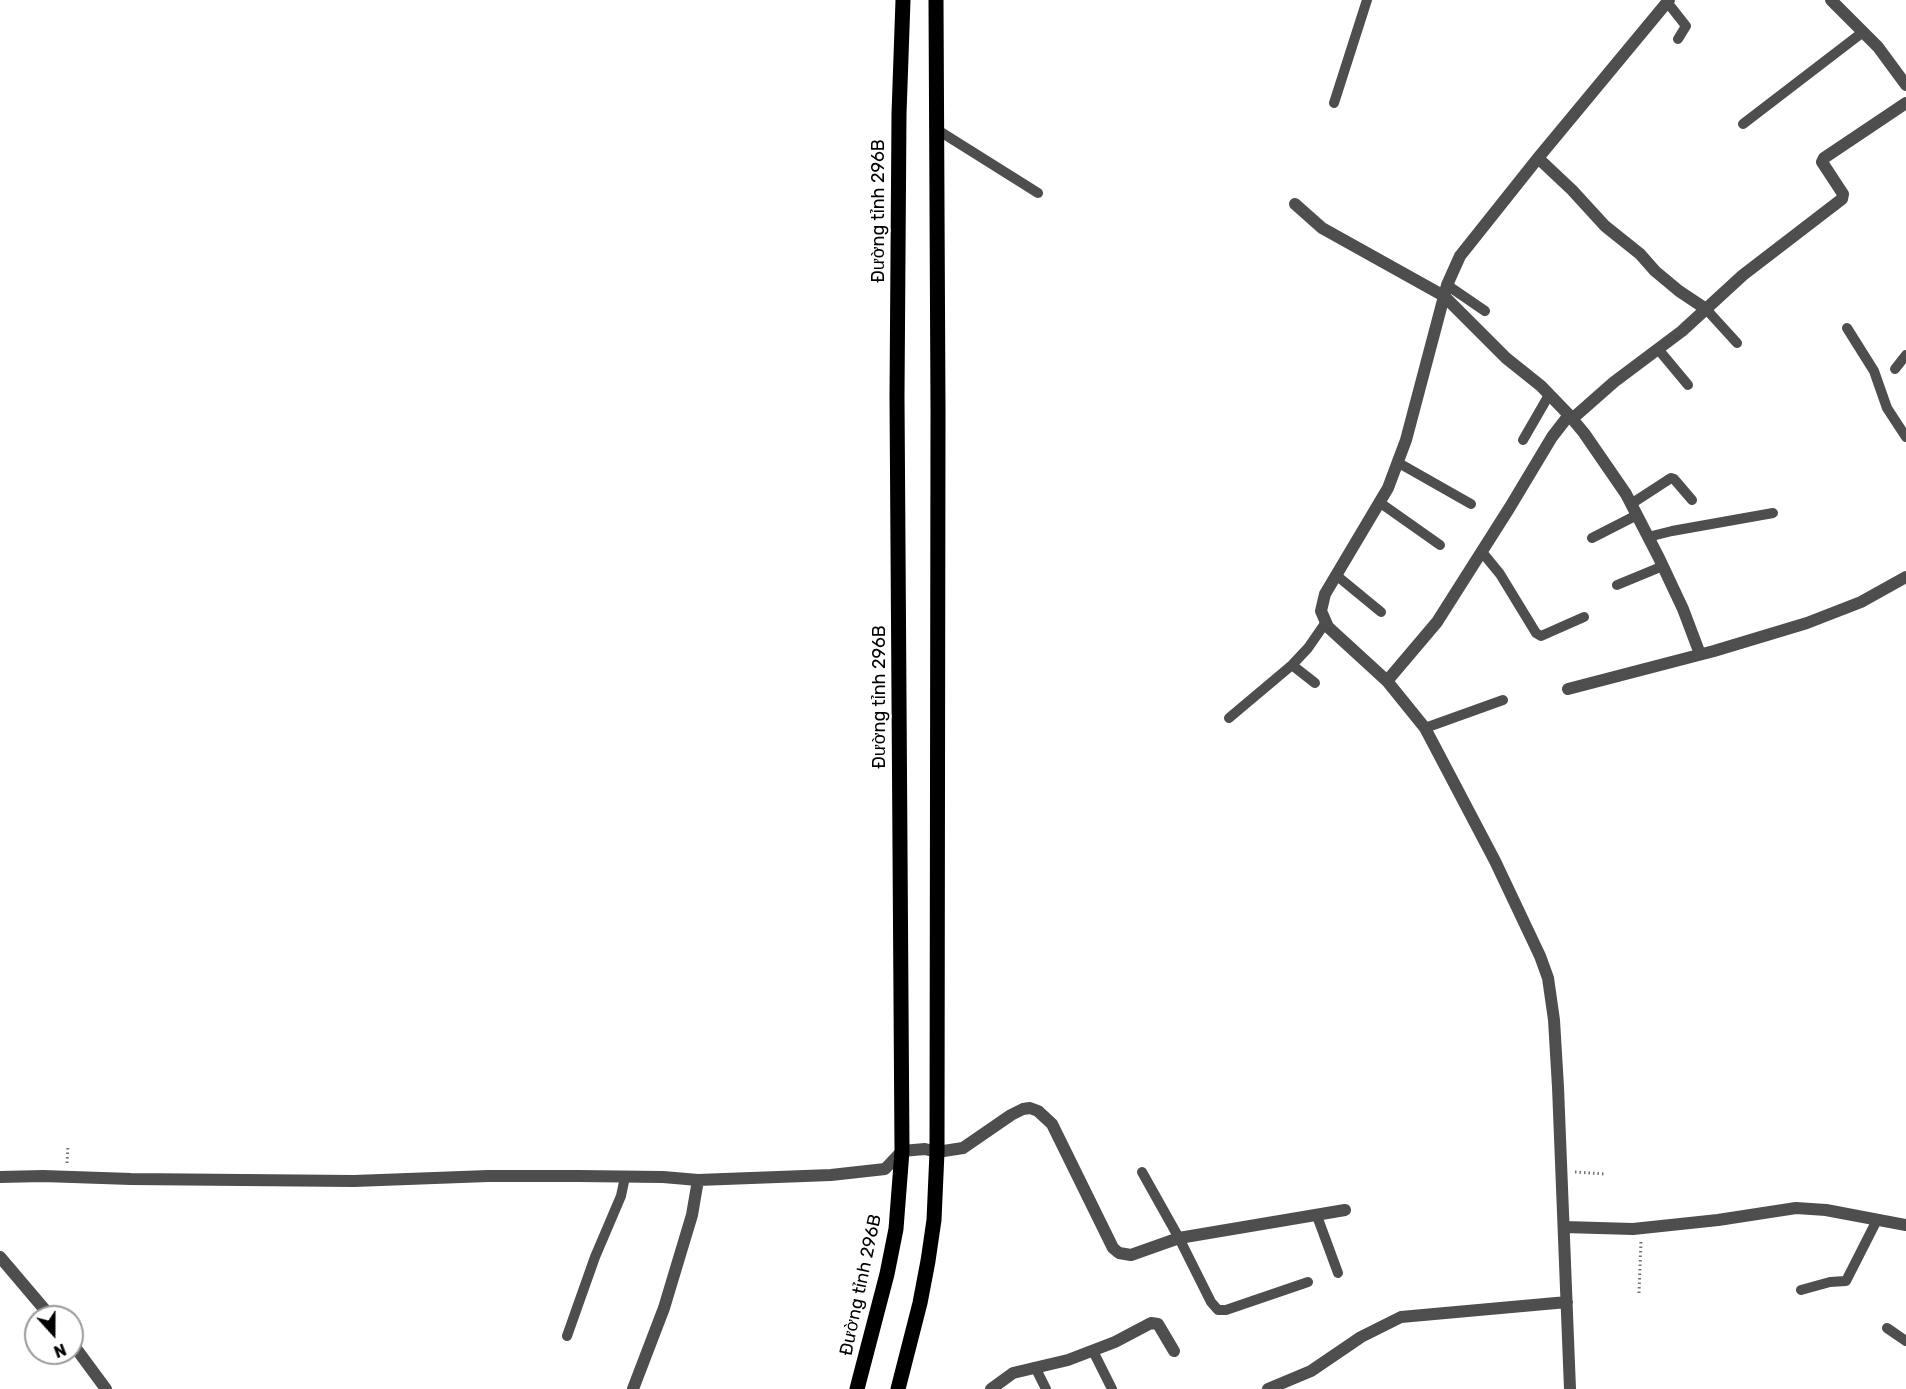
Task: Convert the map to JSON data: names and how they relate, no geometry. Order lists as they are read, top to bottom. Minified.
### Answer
{"streets":{"main road":["Đường tỉnh 296B"]},"north":"bottom"}
